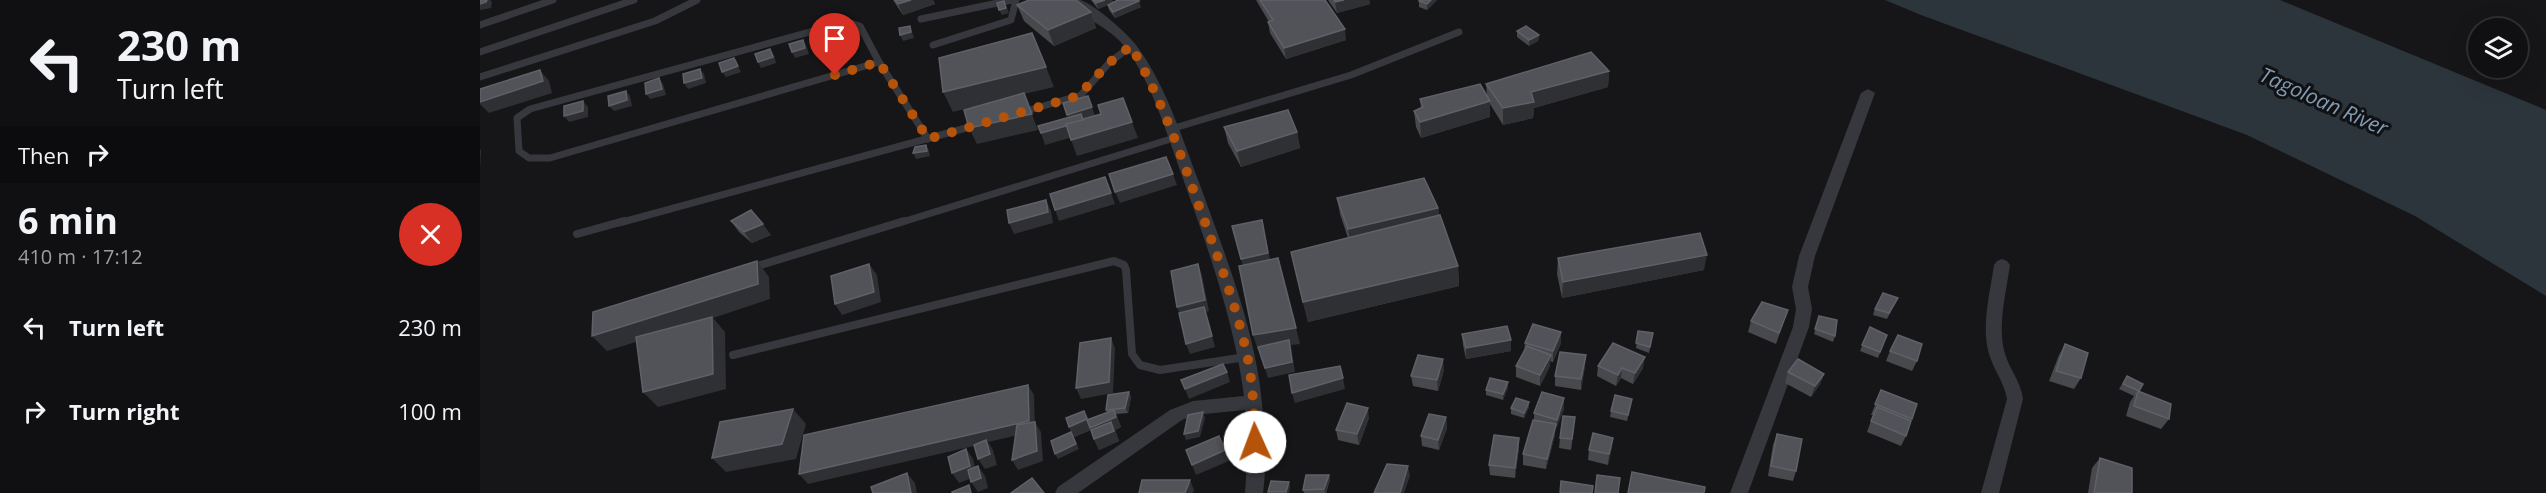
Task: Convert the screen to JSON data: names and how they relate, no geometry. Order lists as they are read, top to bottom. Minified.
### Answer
{"water":["Tagoloan River"],"page":{"turn":["230 m","Turn left"],"then":"Then","heading":["6 min","410 m · 17:12"],"list":[{"name":"Turn left","value":"230 m"},{"name":"Turn right","value":"100 m"}]}}
